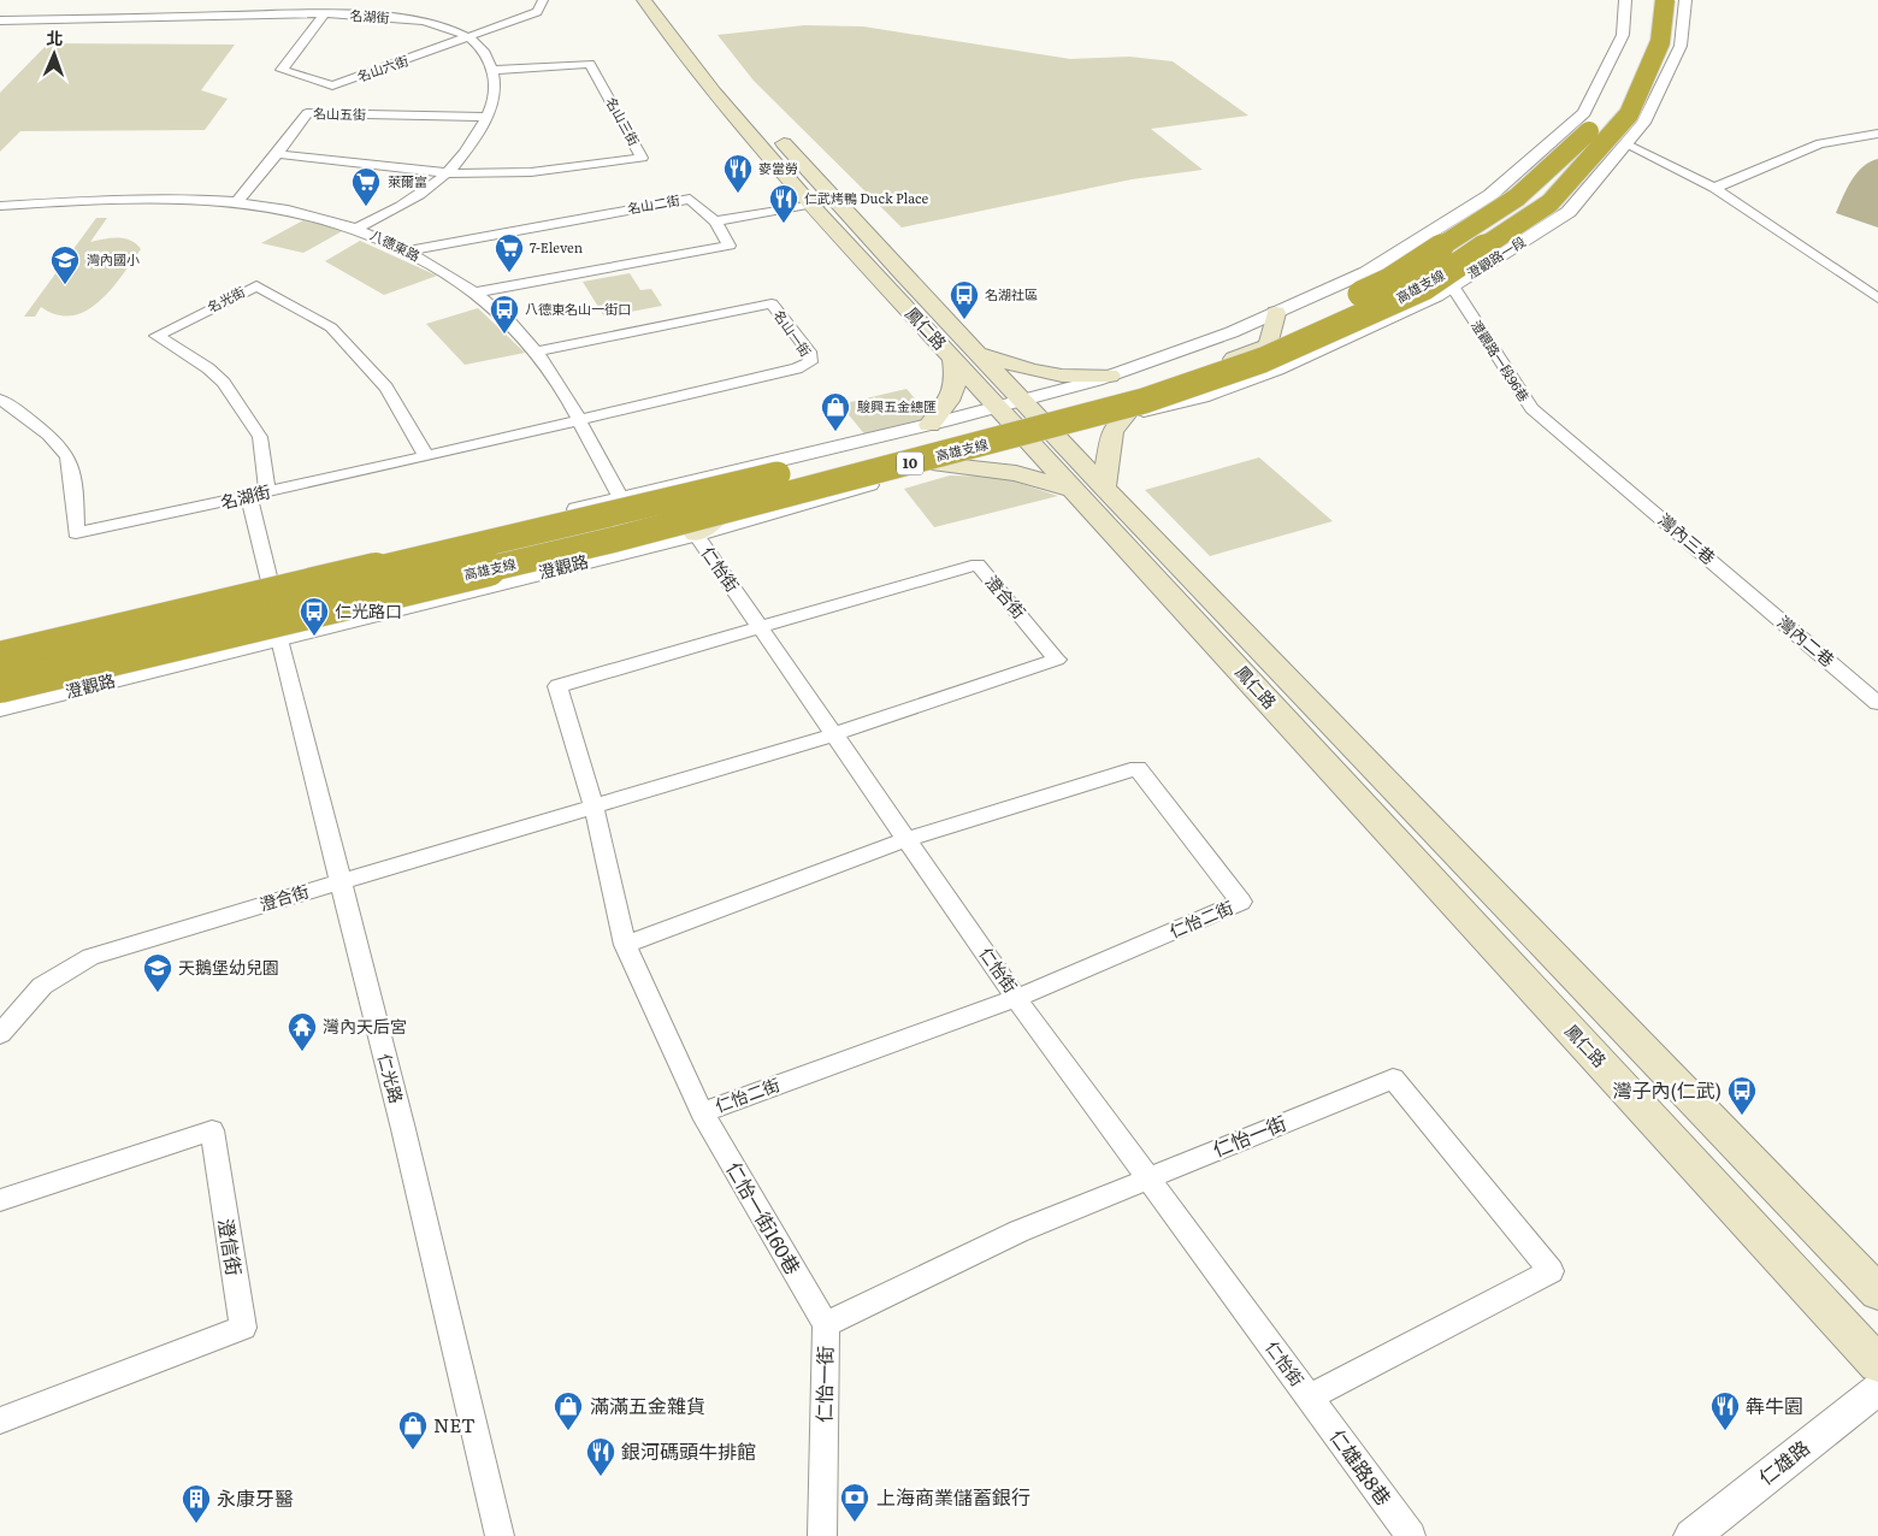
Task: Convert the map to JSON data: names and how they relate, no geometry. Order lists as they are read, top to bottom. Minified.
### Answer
{"streets":{"highway":["高雄支線","10"],"main road":["鳳仁路"],"street":["名湖街","名山六街","名山五街","名山三街","名山二街","八德東路","澄觀路一段","名光街","名山一街","澄觀路一段96巷","灣內三巷","澄觀路","仁怡街","澄合街","灣內二巷","仁怡二街","仁光路","仁怡一街","仁怡一街160巷","澄信街","仁雄路","仁雄路8巷"]},"crossings":[["名湖街","名山六街"],["名湖街","名山三街"],["名湖街","八德東路"],["名湖街","名光街"],["名湖街","名山一街"],["名湖街","仁光路"],["名山五街","八德東路"],["名山二街","八德東路"],["八德東路","名山一街"],["八德東路","澄觀路"],["澄觀路一段","鳳仁路"],["澄觀路一段","澄觀路一段96巷"],["澄觀路一段","澄觀路"],["鳳仁路","澄觀路"],["澄觀路一段96巷","灣內三巷"],["灣內三巷","灣內二巷"],["澄觀路","仁怡街"],["澄觀路","仁光路"],["仁怡街","澄合街"],["仁怡街","仁怡二街"],["仁怡街","仁怡一街"],["仁怡街","仁雄路8巷"],["澄合街","仁怡二街"],["澄合街","仁光路"],["仁怡二街","仁怡一街160巷"],["仁怡一街","仁怡一街160巷"],["仁怡一街","仁雄路8巷"]],"places":{"restaurant":["麥當勞","仁武烤鴨 Duck Place","犇牛園","銀河碼頭牛排館"],"supermarket":["萊爾富","7-Eleven"],"school or university":["灣內國小","天鵝堡幼兒園"],"bus stop":["名湖社區","八德東名山一街口","仁光路口","灣子內(仁武)"],"shop":["駿興五金總匯","滿滿五金雜貨","NET"],"temple":["灣內天后宮"],"bank":["上海商業儲蓄銀行"],"building":["永康牙醫"]},"north":"top"}
